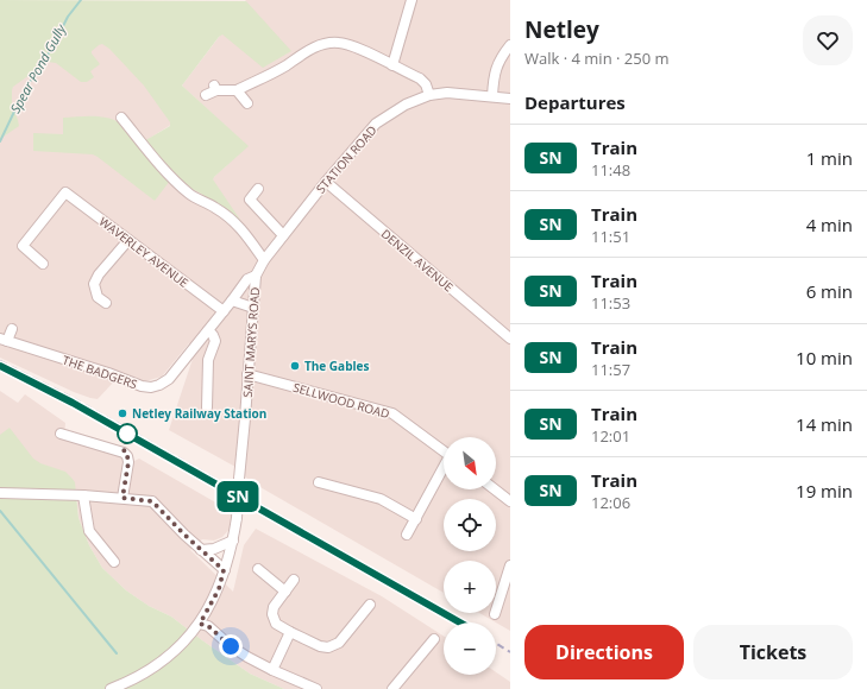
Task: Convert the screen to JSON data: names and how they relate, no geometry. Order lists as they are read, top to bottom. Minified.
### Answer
{"streets":{"street":["STATION ROAD","WAVERLEY AVENUE","DENZIL AVENUE","SAINT MARYS ROAD","THE BADGERS","SELLWOOD ROAD"]},"crossings":[["STATION ROAD","DENZIL AVENUE"],["STATION ROAD","SAINT MARYS ROAD"],["SAINT MARYS ROAD","SELLWOOD ROAD"]],"water":["Spear Pond Gully"],"places":["The Gables","Netley Railway Station"],"north":"bottom right","page":{"on_map":"SN","heading":[["Netley","Walk · 4 min · 250 m"],"Departures"],"list":[{"mark":"SN","name":"Train","note":"11:48","value":"1 min"},{"mark":"SN","name":"Train","note":"11:51","value":"4 min"},{"mark":"SN","name":"Train","note":"11:53","value":"6 min"},{"mark":"SN","name":"Train","note":"11:57","value":"10 min"},{"mark":"SN","name":"Train","note":"12:01","value":"14 min"},{"mark":"SN","name":"Train","note":"12:06","value":"19 min"}],"map_buttons":["+","−"],"buttons":["Directions","Tickets"]}}
